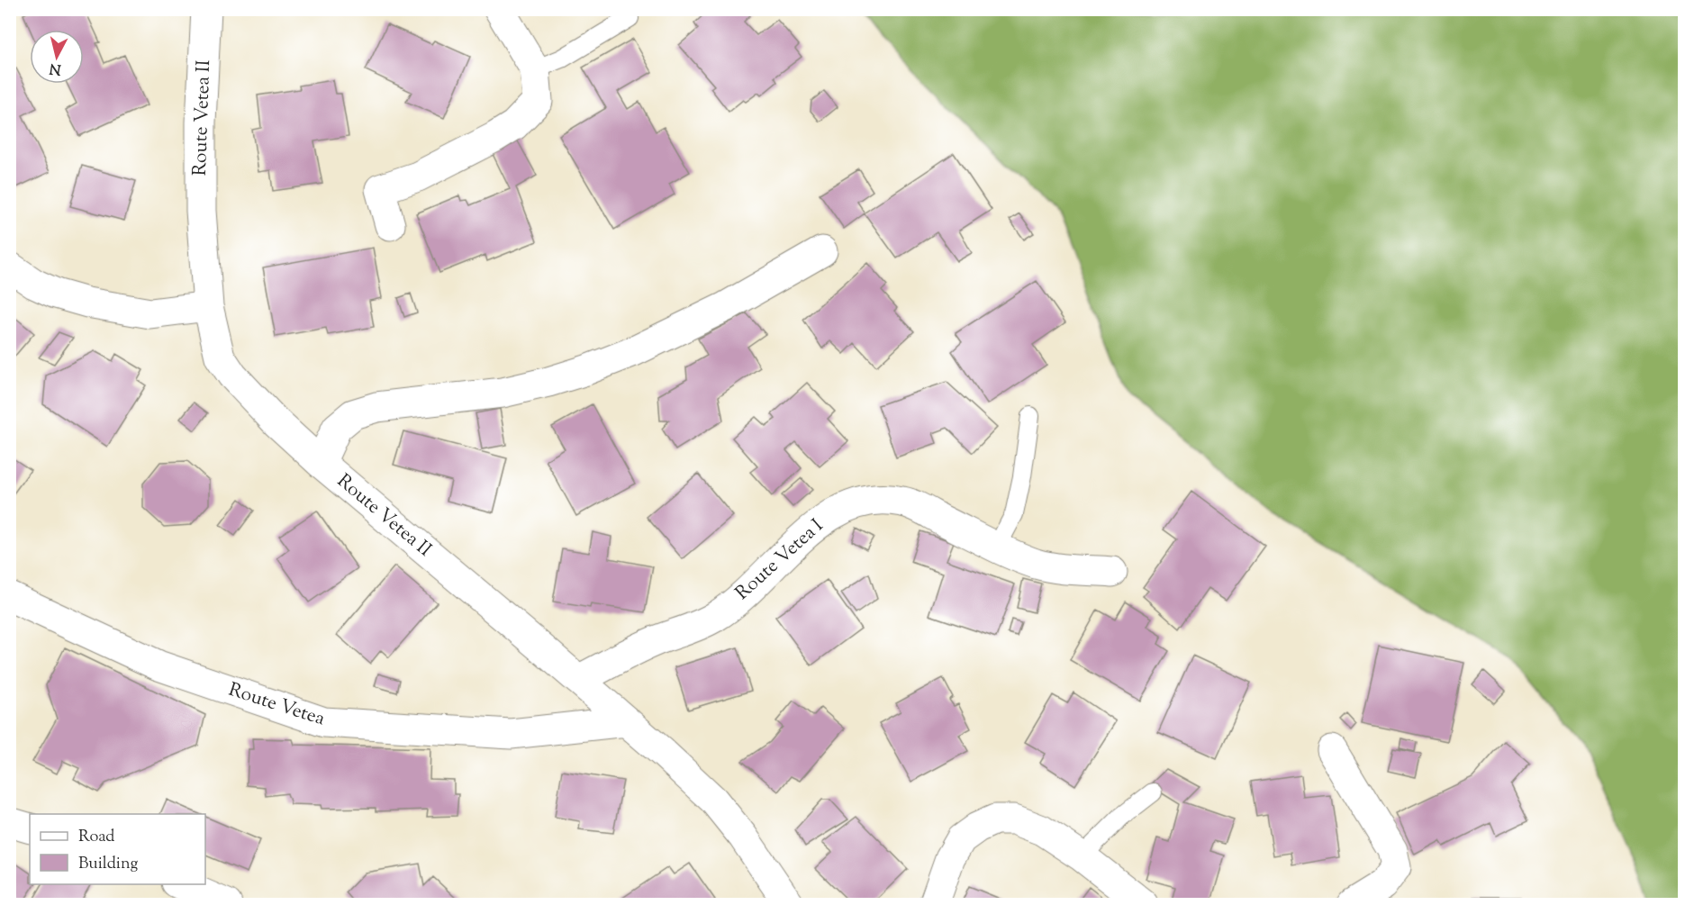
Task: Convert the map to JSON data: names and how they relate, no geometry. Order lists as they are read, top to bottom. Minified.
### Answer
{"streets":{"street":["Route Vetea II","Route Vetea I","Route Vetea"]},"crossings":[["Route Vetea II","Route Vetea I"],["Route Vetea II","Route Vetea"]],"legend":["Road","Building"],"north":"bottom"}
